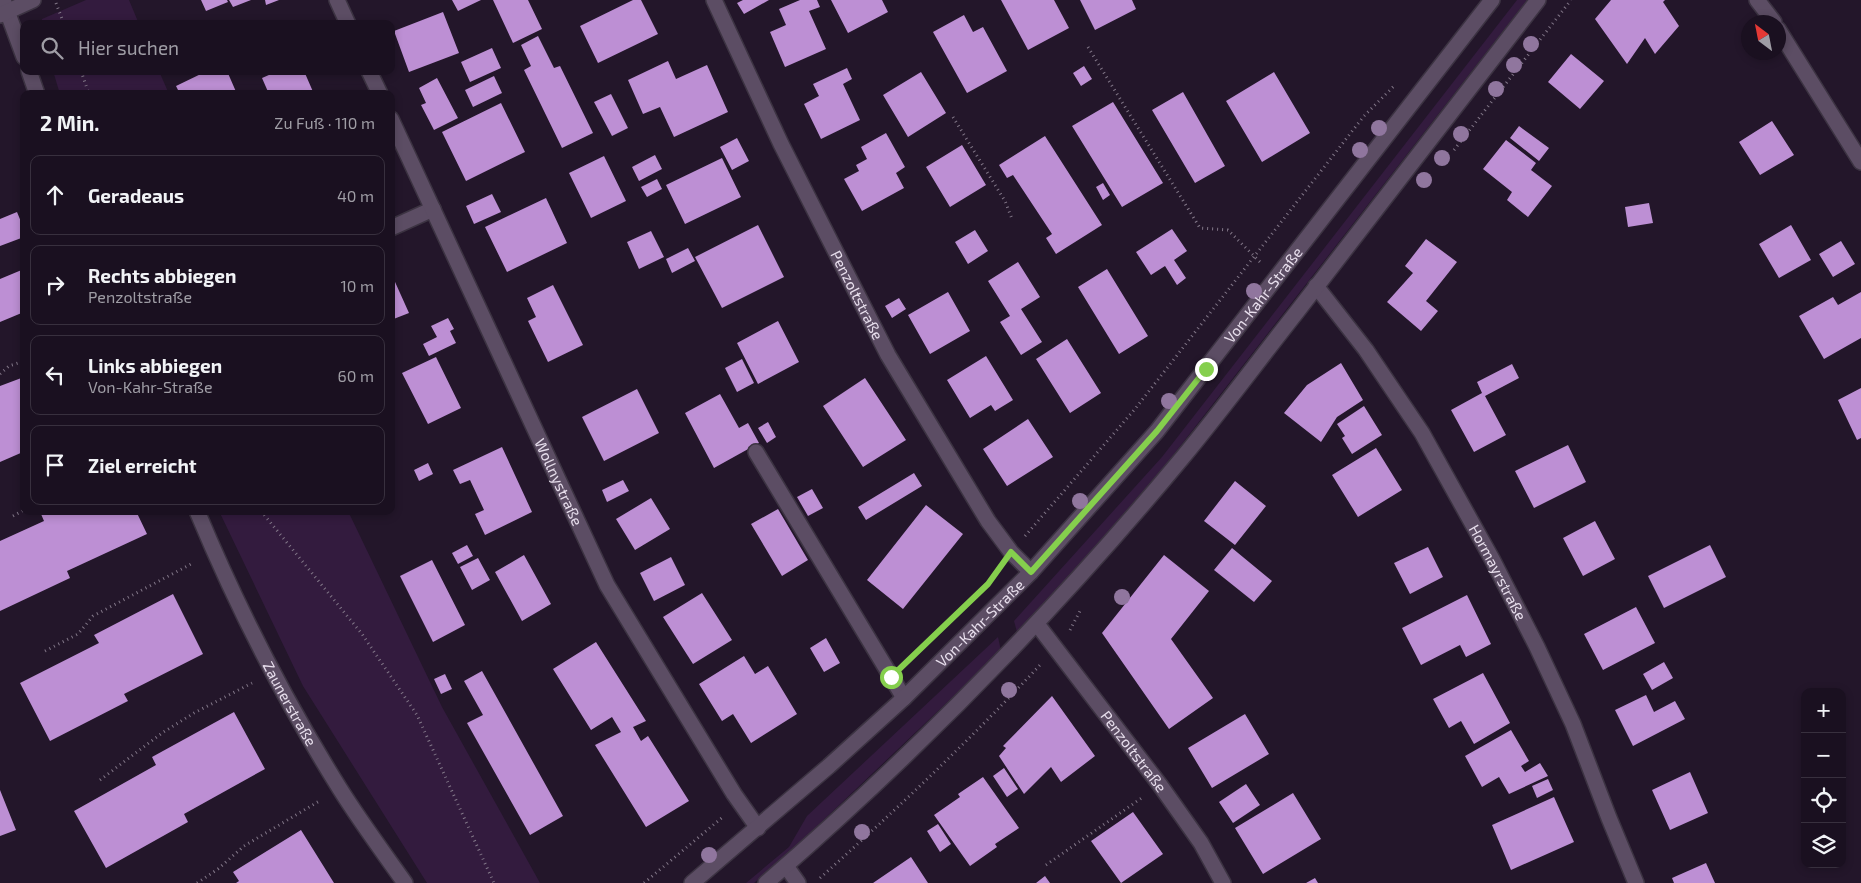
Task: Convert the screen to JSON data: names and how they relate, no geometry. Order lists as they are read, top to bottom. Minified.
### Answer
{"streets":{"street":["Von-Kahr-Straße","Penzoltstraße","Wollnystraße","Hormayrstraße","Zaunerstraße"]},"crossings":[["Von-Kahr-Straße","Penzoltstraße"],["Von-Kahr-Straße","Wollnystraße"]],"north":"top left","page":{"search":"Hier suchen","heading":["2 Min.","Zu Fuß · 110 m"],"list":[["Geradeaus","40 m"],["Rechts abbiegen","Penzoltstraße","10 m"],["Links abbiegen","Von-Kahr-Straße","60 m"],"Ziel erreicht"],"map_buttons":["+","−"]}}
